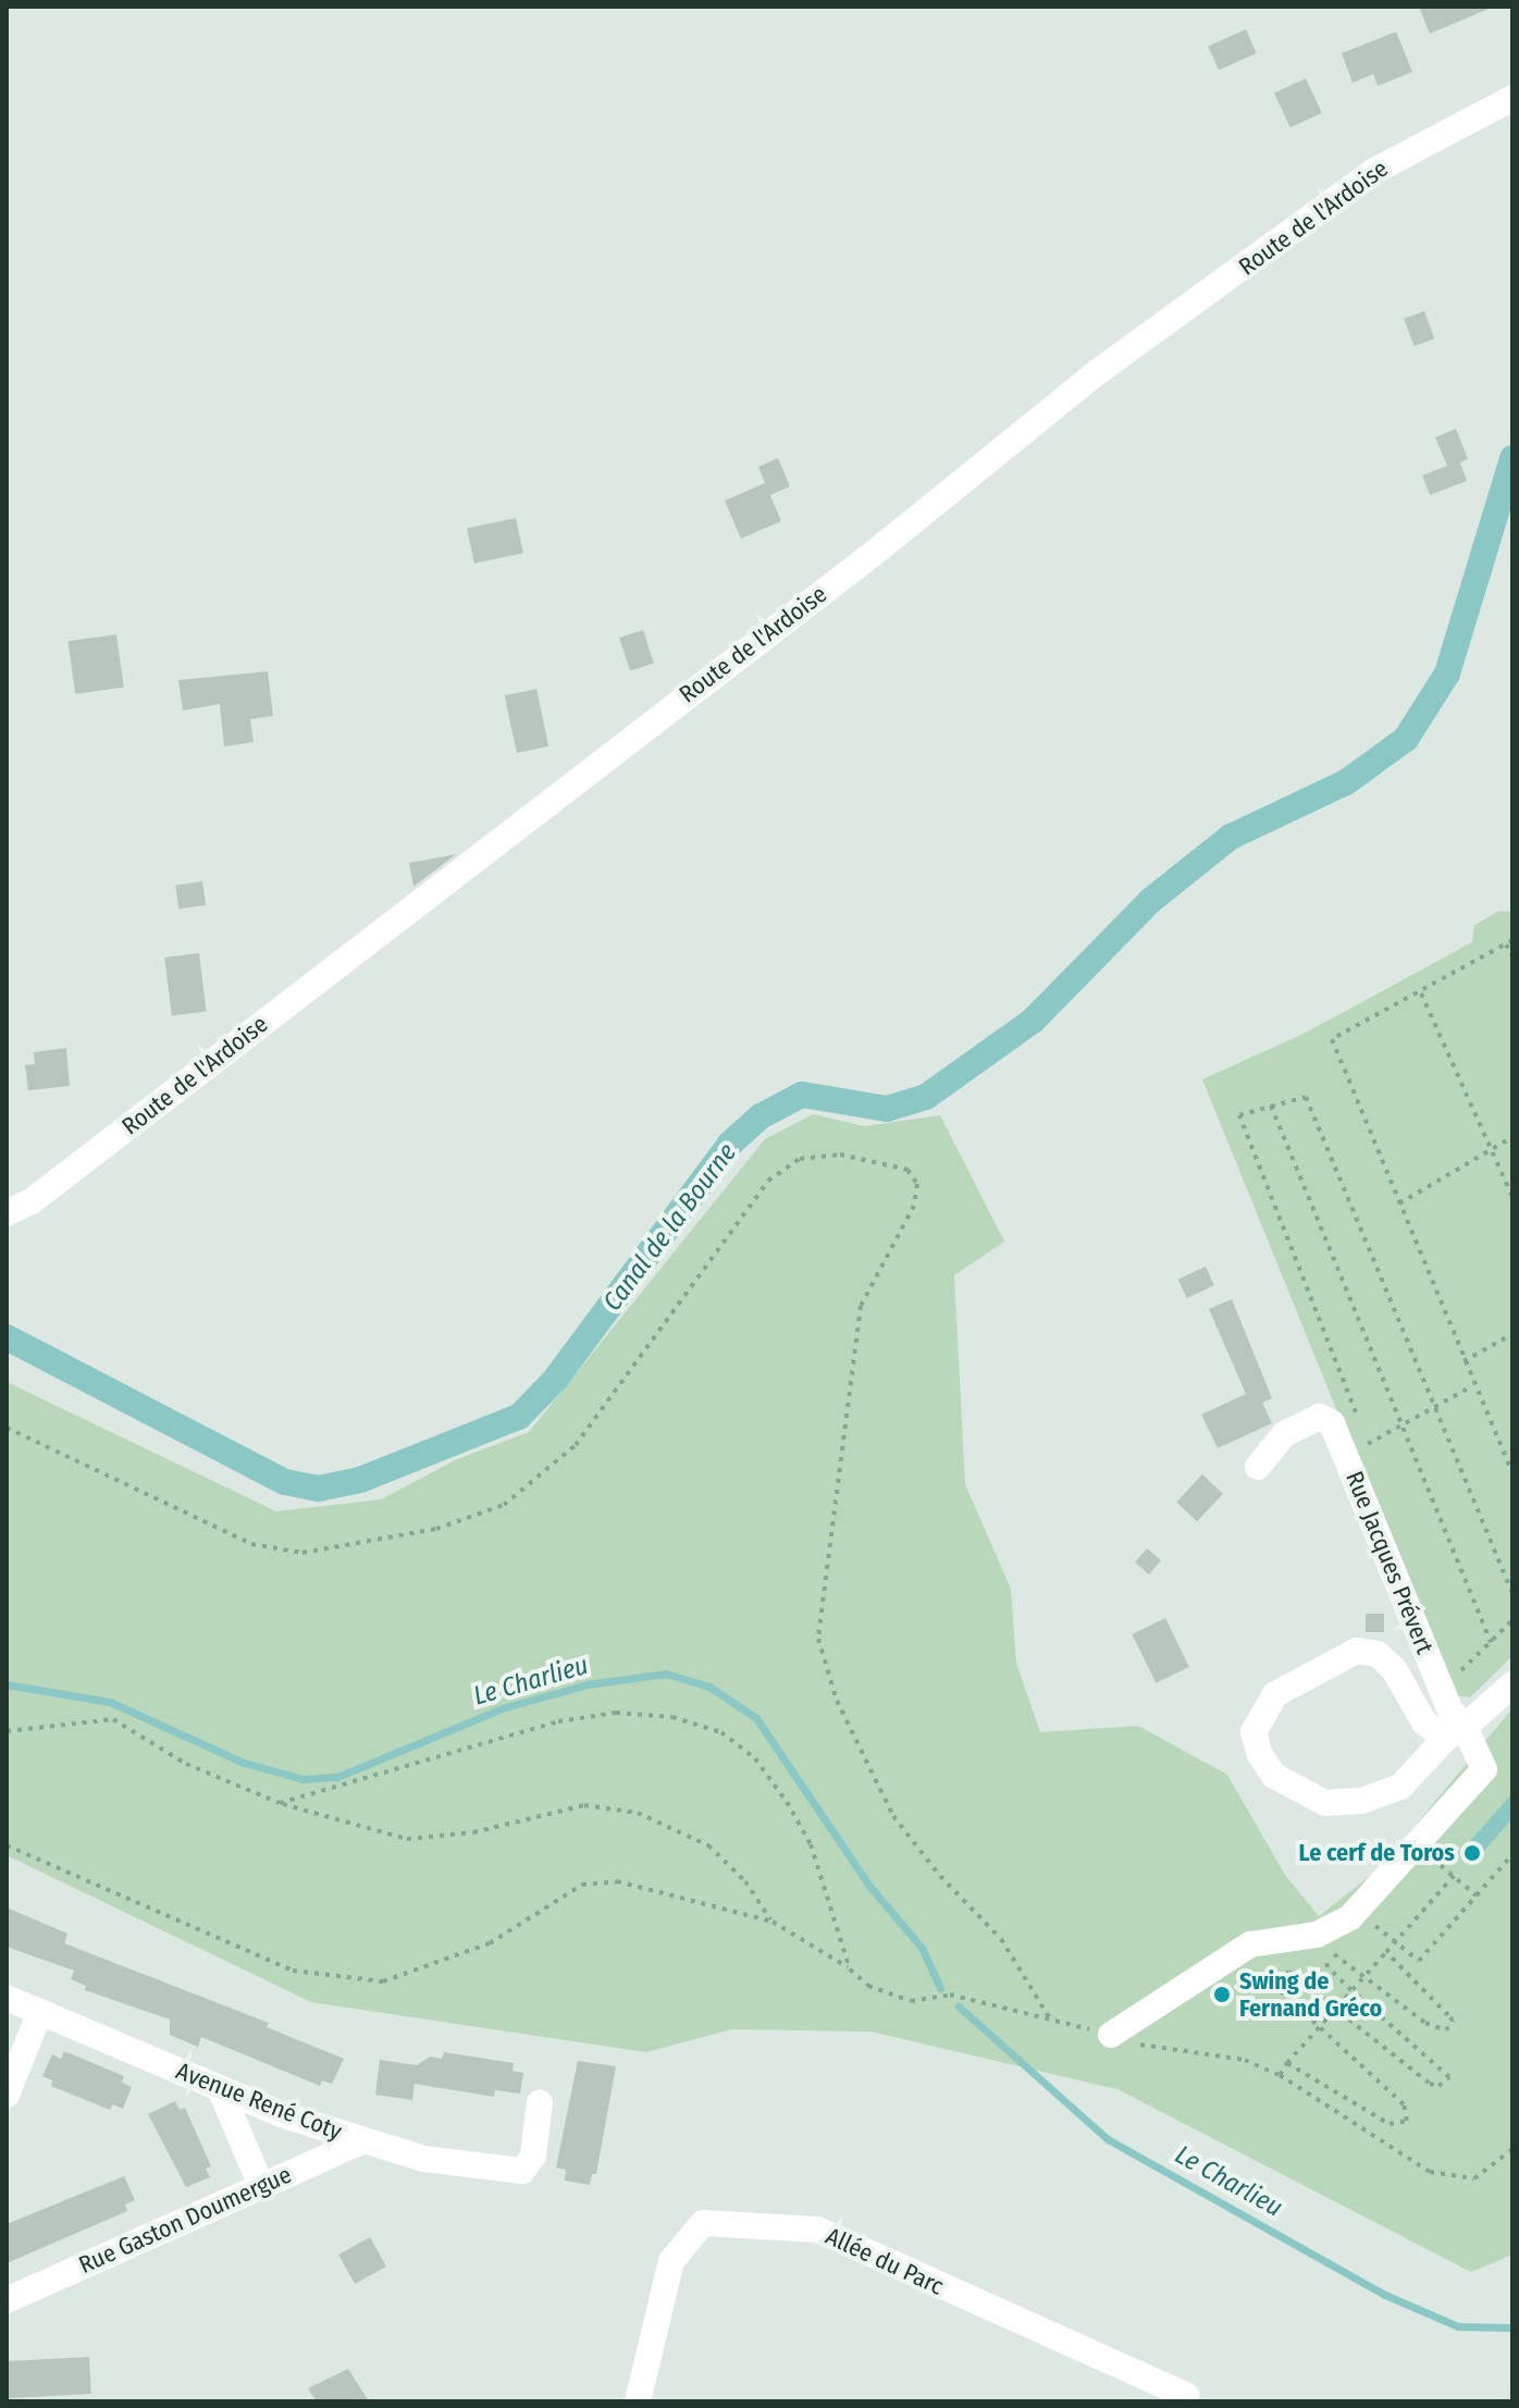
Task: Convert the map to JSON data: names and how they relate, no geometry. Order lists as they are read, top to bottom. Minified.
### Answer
{"streets":{"street":["Route de l'Ardoise","Rue Jacques Prévert","Avenue René Coty","Rue Gaston Doumergue","Allée du Parc"]},"crossings":[["Avenue René Coty","Rue Gaston Doumergue"]],"water":["Canal de la Bourne","Le Charlieu"],"places":["Le cerf de Toros","Swing de Fernand Gréco"]}
